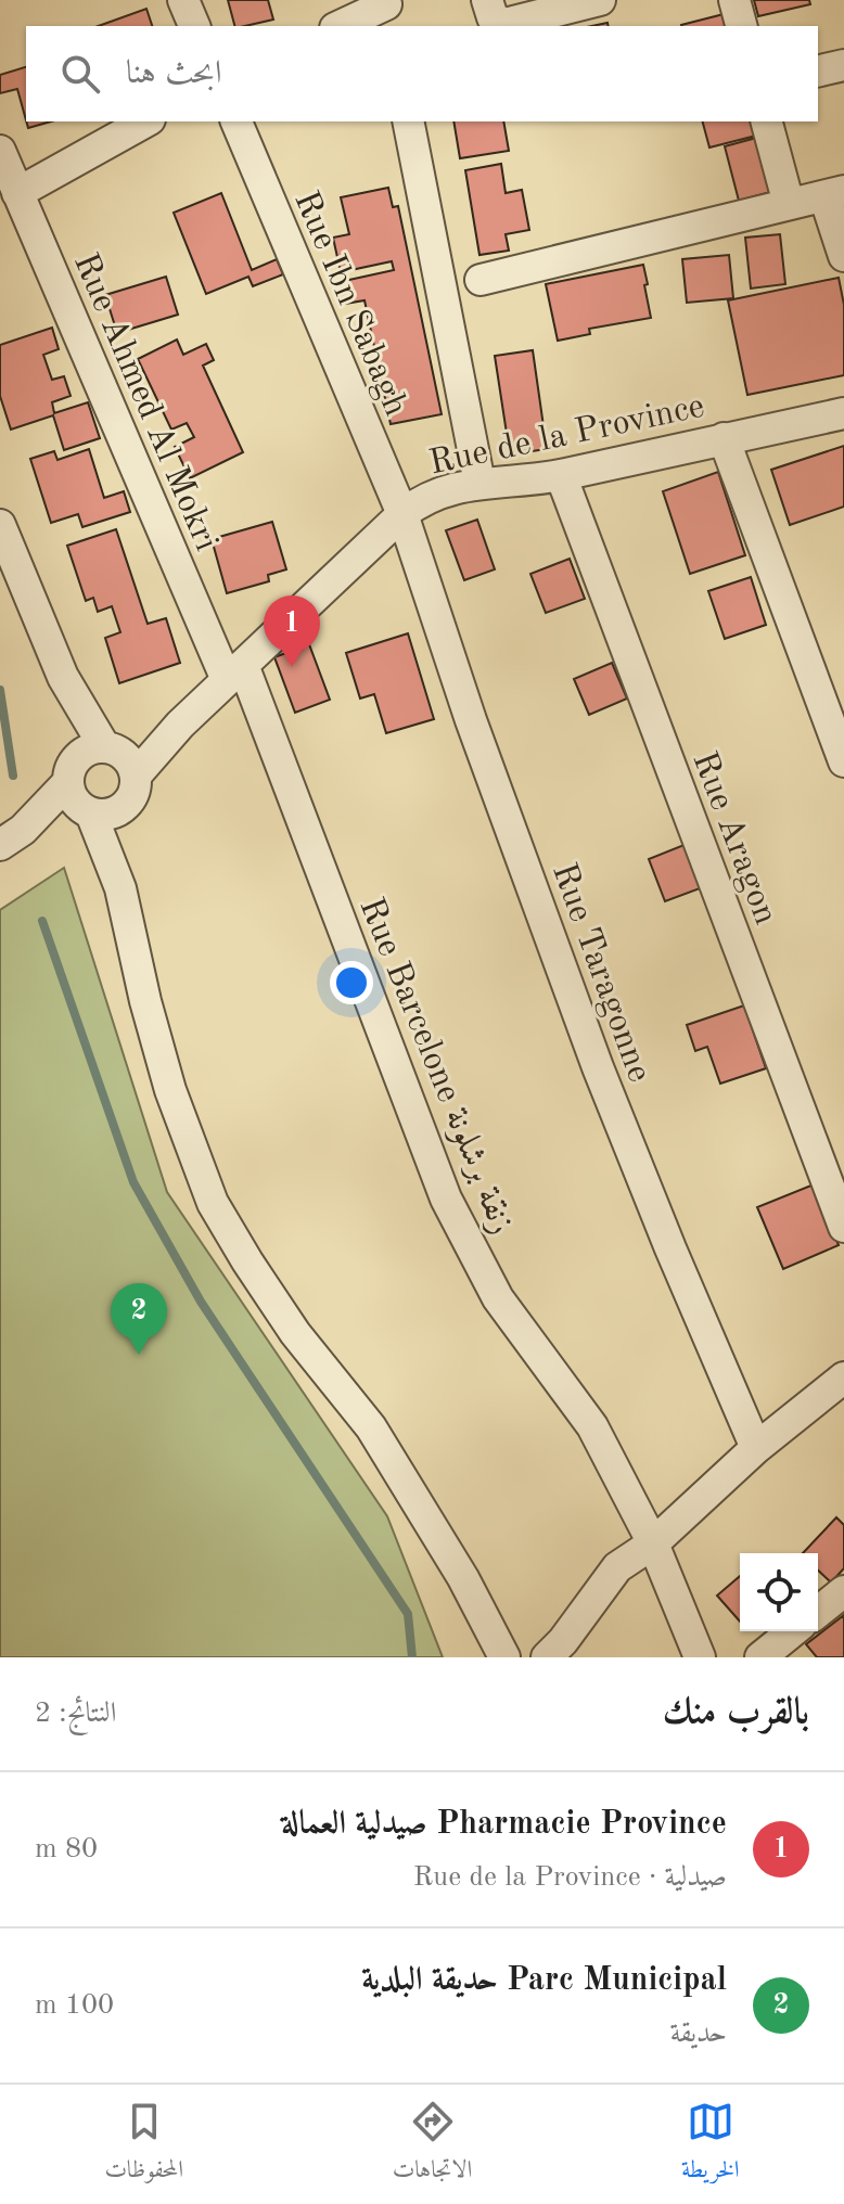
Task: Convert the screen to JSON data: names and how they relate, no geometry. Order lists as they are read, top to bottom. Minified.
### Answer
{"streets":{"street":["Rue Ibn Sabagh","Rue Ahmed Al Mokri","Rue de la Province","Rue Aragon","Rue Taragonne","Rue Barcelone زنقة برشلونة"]},"crossings":[["Rue Ibn Sabagh","Rue de la Province"],["Rue Ibn Sabagh","Rue Taragonne"],["Rue Ahmed Al Mokri","Rue de la Province"],["Rue Ahmed Al Mokri","Rue Barcelone زنقة برشلونة"],["Rue de la Province","Rue Aragon"],["Rue de la Province","Rue Taragonne"],["Rue de la Province","Rue Barcelone زنقة برشلونة"]],"page":{"search":"ابحث هنا","pins":["1","2"],"heading":["بالقرب منك","النتائج: 2"],"list":[{"mark":"1","name":"Pharmacie Province صيدلية العمالة","note":"صيدلية · Rue de la Province","value":"80 m"},{"mark":"2","name":"Parc Municipal حديقة البلدية","note":"حديقة","value":"100 m"}],"nav":["الخريطة","الاتجاهات","المحفوظات"]}}
